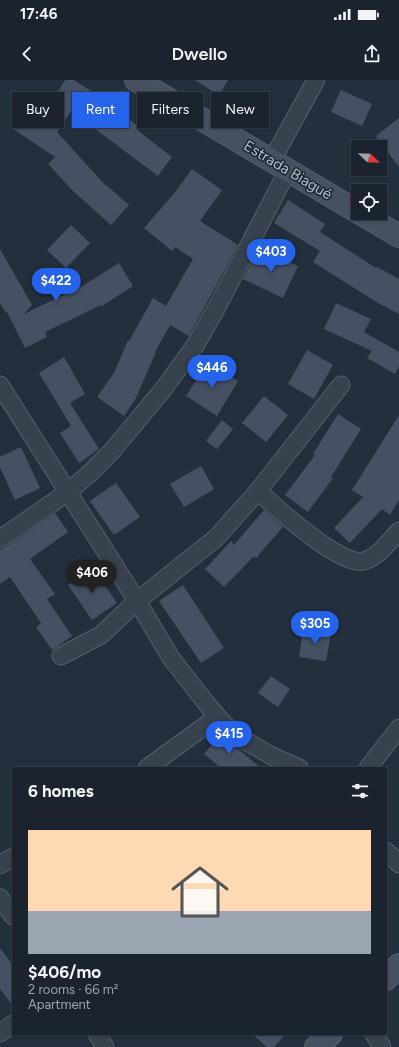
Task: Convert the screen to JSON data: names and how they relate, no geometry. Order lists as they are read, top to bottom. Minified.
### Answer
{"streets":{"main road":["Estrada Biagué"]},"north":"bottom right","page":{"status":"17:46","header":"Dwello","chip":["Buy","Rent","Filters","New"],"price":["$403","$422","$446","$406","$305","$415"],"heading":"6 homes","list":[{"name":"$406/mo","note":"2 rooms · 66 m² · Apartment"}]}}
